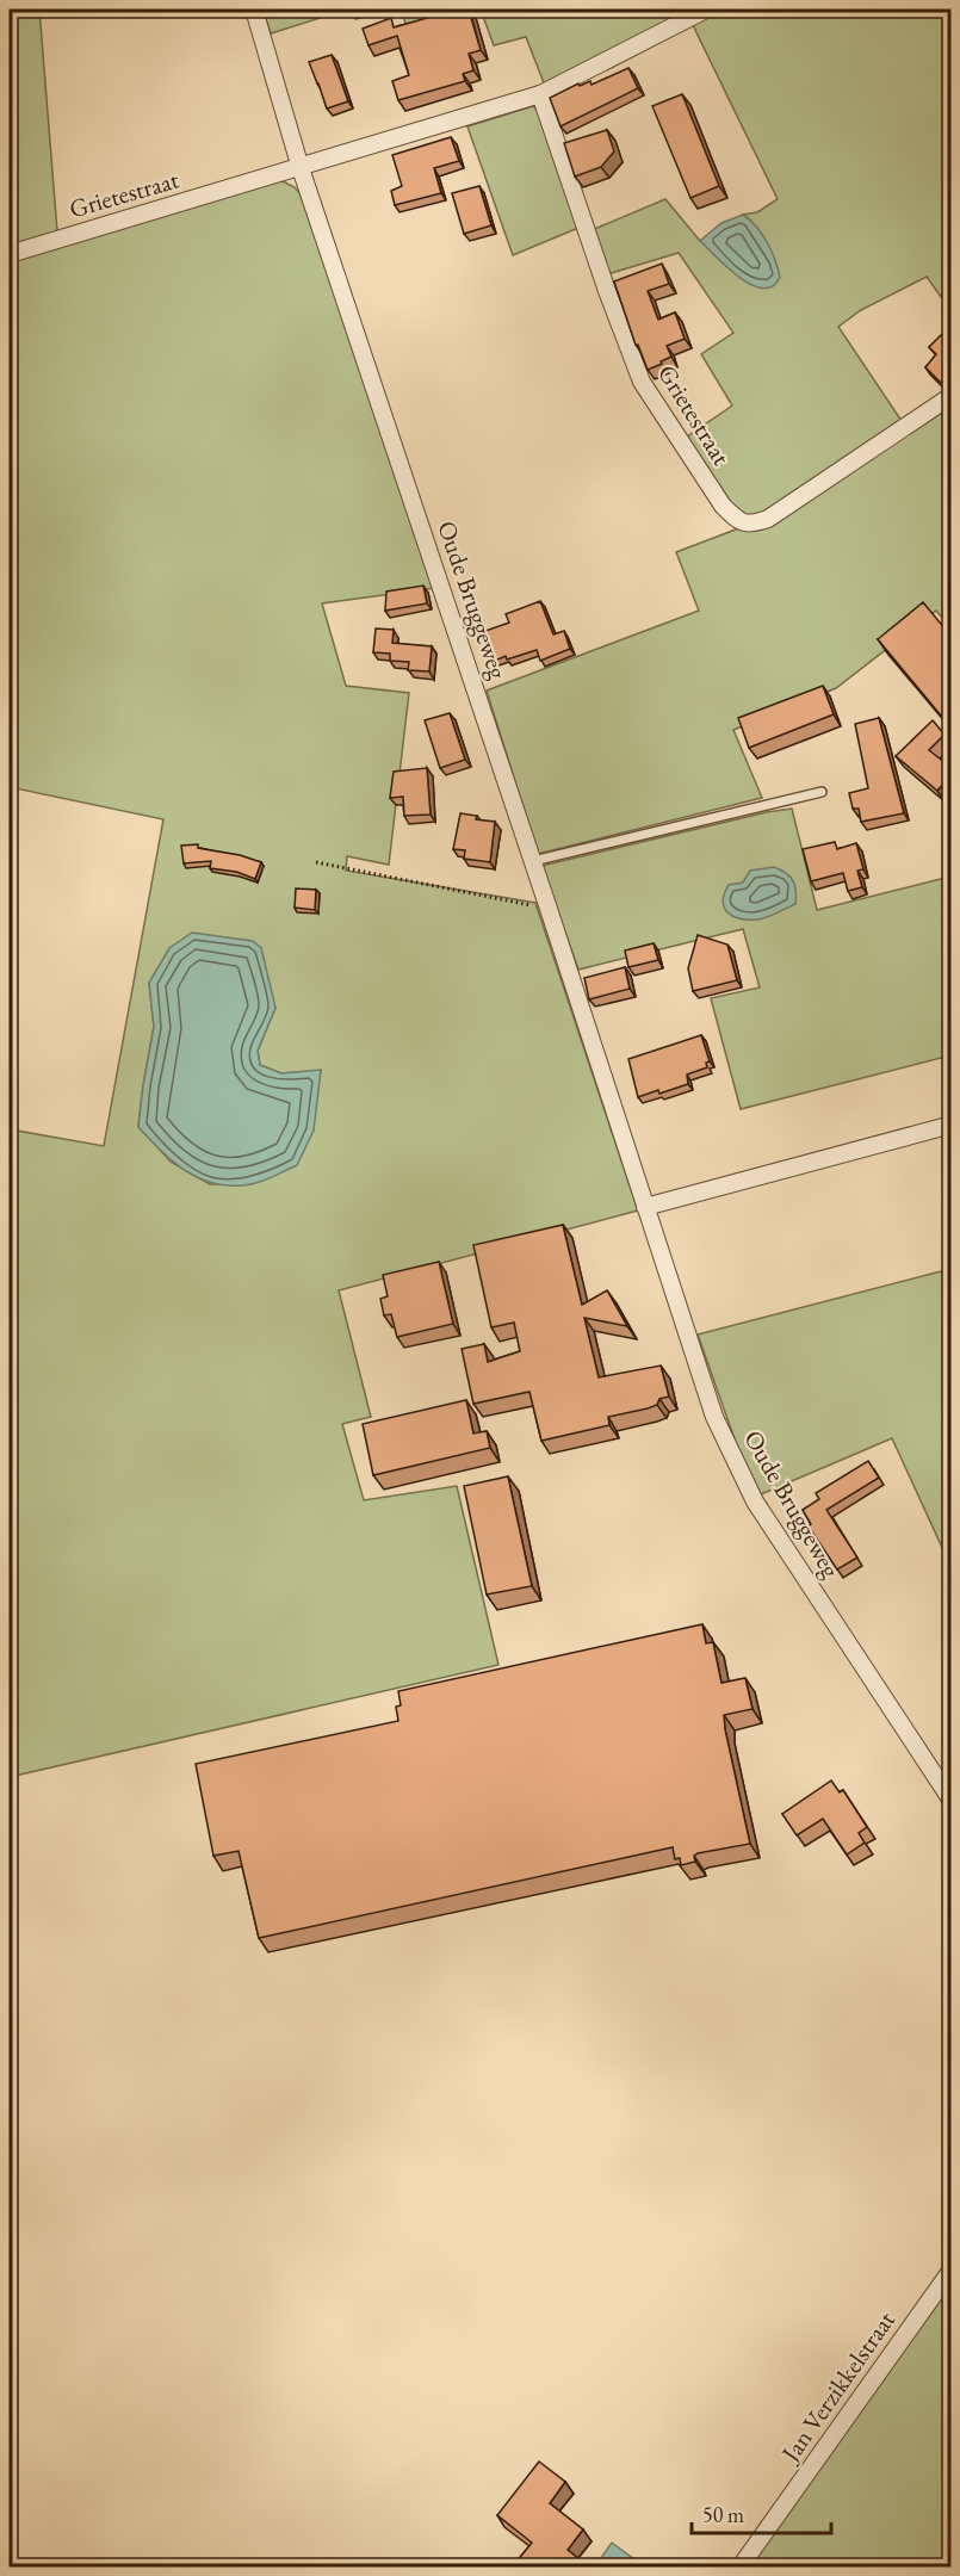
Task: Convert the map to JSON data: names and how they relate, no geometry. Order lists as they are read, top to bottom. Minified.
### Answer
{"streets":{"street":["Grietestraat","Oude Bruggeweg","Jan Verzikkelstraat"]},"crossings":[["Grietestraat","Oude Bruggeweg"]],"scale_bar":"50 m"}
